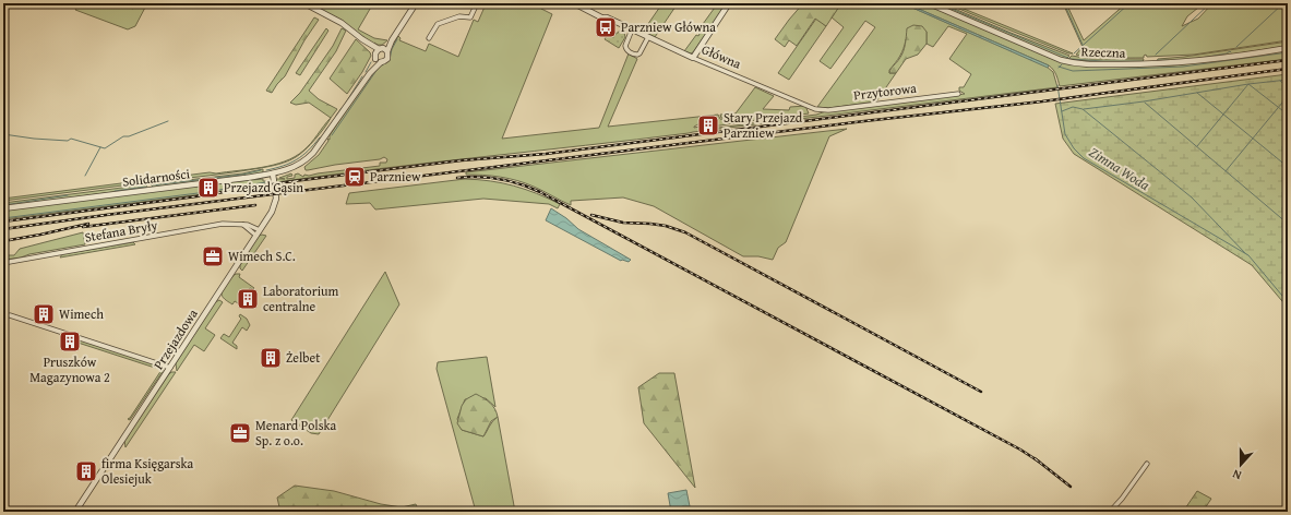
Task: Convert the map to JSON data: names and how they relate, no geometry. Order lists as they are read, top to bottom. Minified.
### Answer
{"streets":{"street":["Rzeczna","Główna","Przytorowa","Solidarności","Stefana Bryły","Przejazdowa"]},"crossings":[["Główna","Przytorowa"],["Solidarności","Przejazdowa"],["Stefana Bryły","Przejazdowa"]],"water":["Zimna Woda"],"places":{"bus stop":["Parzniew Główna"],"building":["Stary Przejazd Parzniew","Przejazd Gąsin","Laboratorium centralne","Wimech","Pruszków Magazynowa 2","Żelbet","firma Księgarska Olesiejuk"],"station":["Parzniew"],"office":["Wimech S.C.","Menard Polska Sp. z o.o."]},"north":"bottom"}
